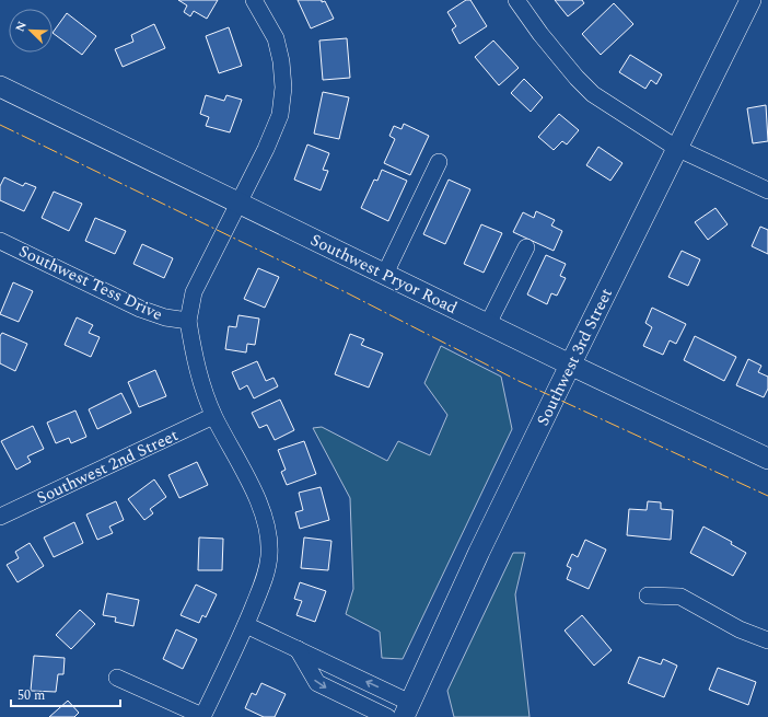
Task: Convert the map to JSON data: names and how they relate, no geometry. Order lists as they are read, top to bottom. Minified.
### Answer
{"streets":{"main road":["Southwest Pryor Road","Southwest 3rd Street"],"street":["Southwest Tess Drive","Southwest 2nd Street"]},"crossings":[["Southwest Pryor Road","Southwest 3rd Street"]],"scale_bar":"50 m","north":"top left"}
